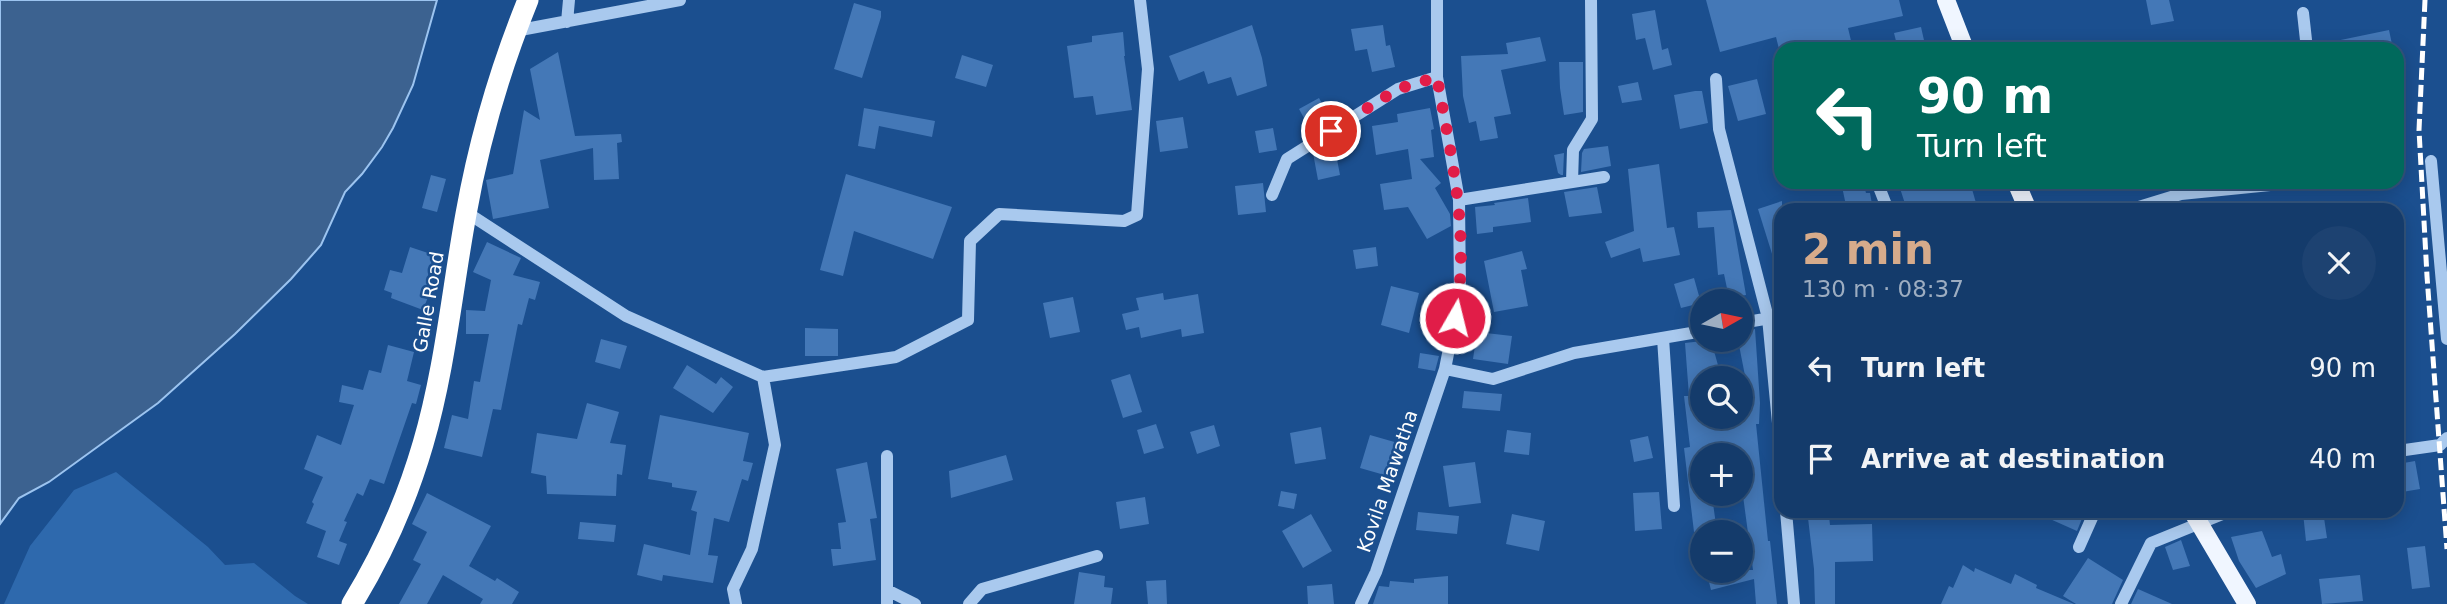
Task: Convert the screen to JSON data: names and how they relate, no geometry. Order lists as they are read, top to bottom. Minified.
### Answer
{"streets":{"highway":["Galle Road"],"street":["Kovila Mawatha"]},"north":"right","page":{"turn":["90 m","Turn left"],"heading":["2 min","130 m · 08:37"],"map_buttons":["+","−"],"list":[{"name":"Turn left","value":"90 m"},{"name":"Arrive at destination","value":"40 m"}]}}
